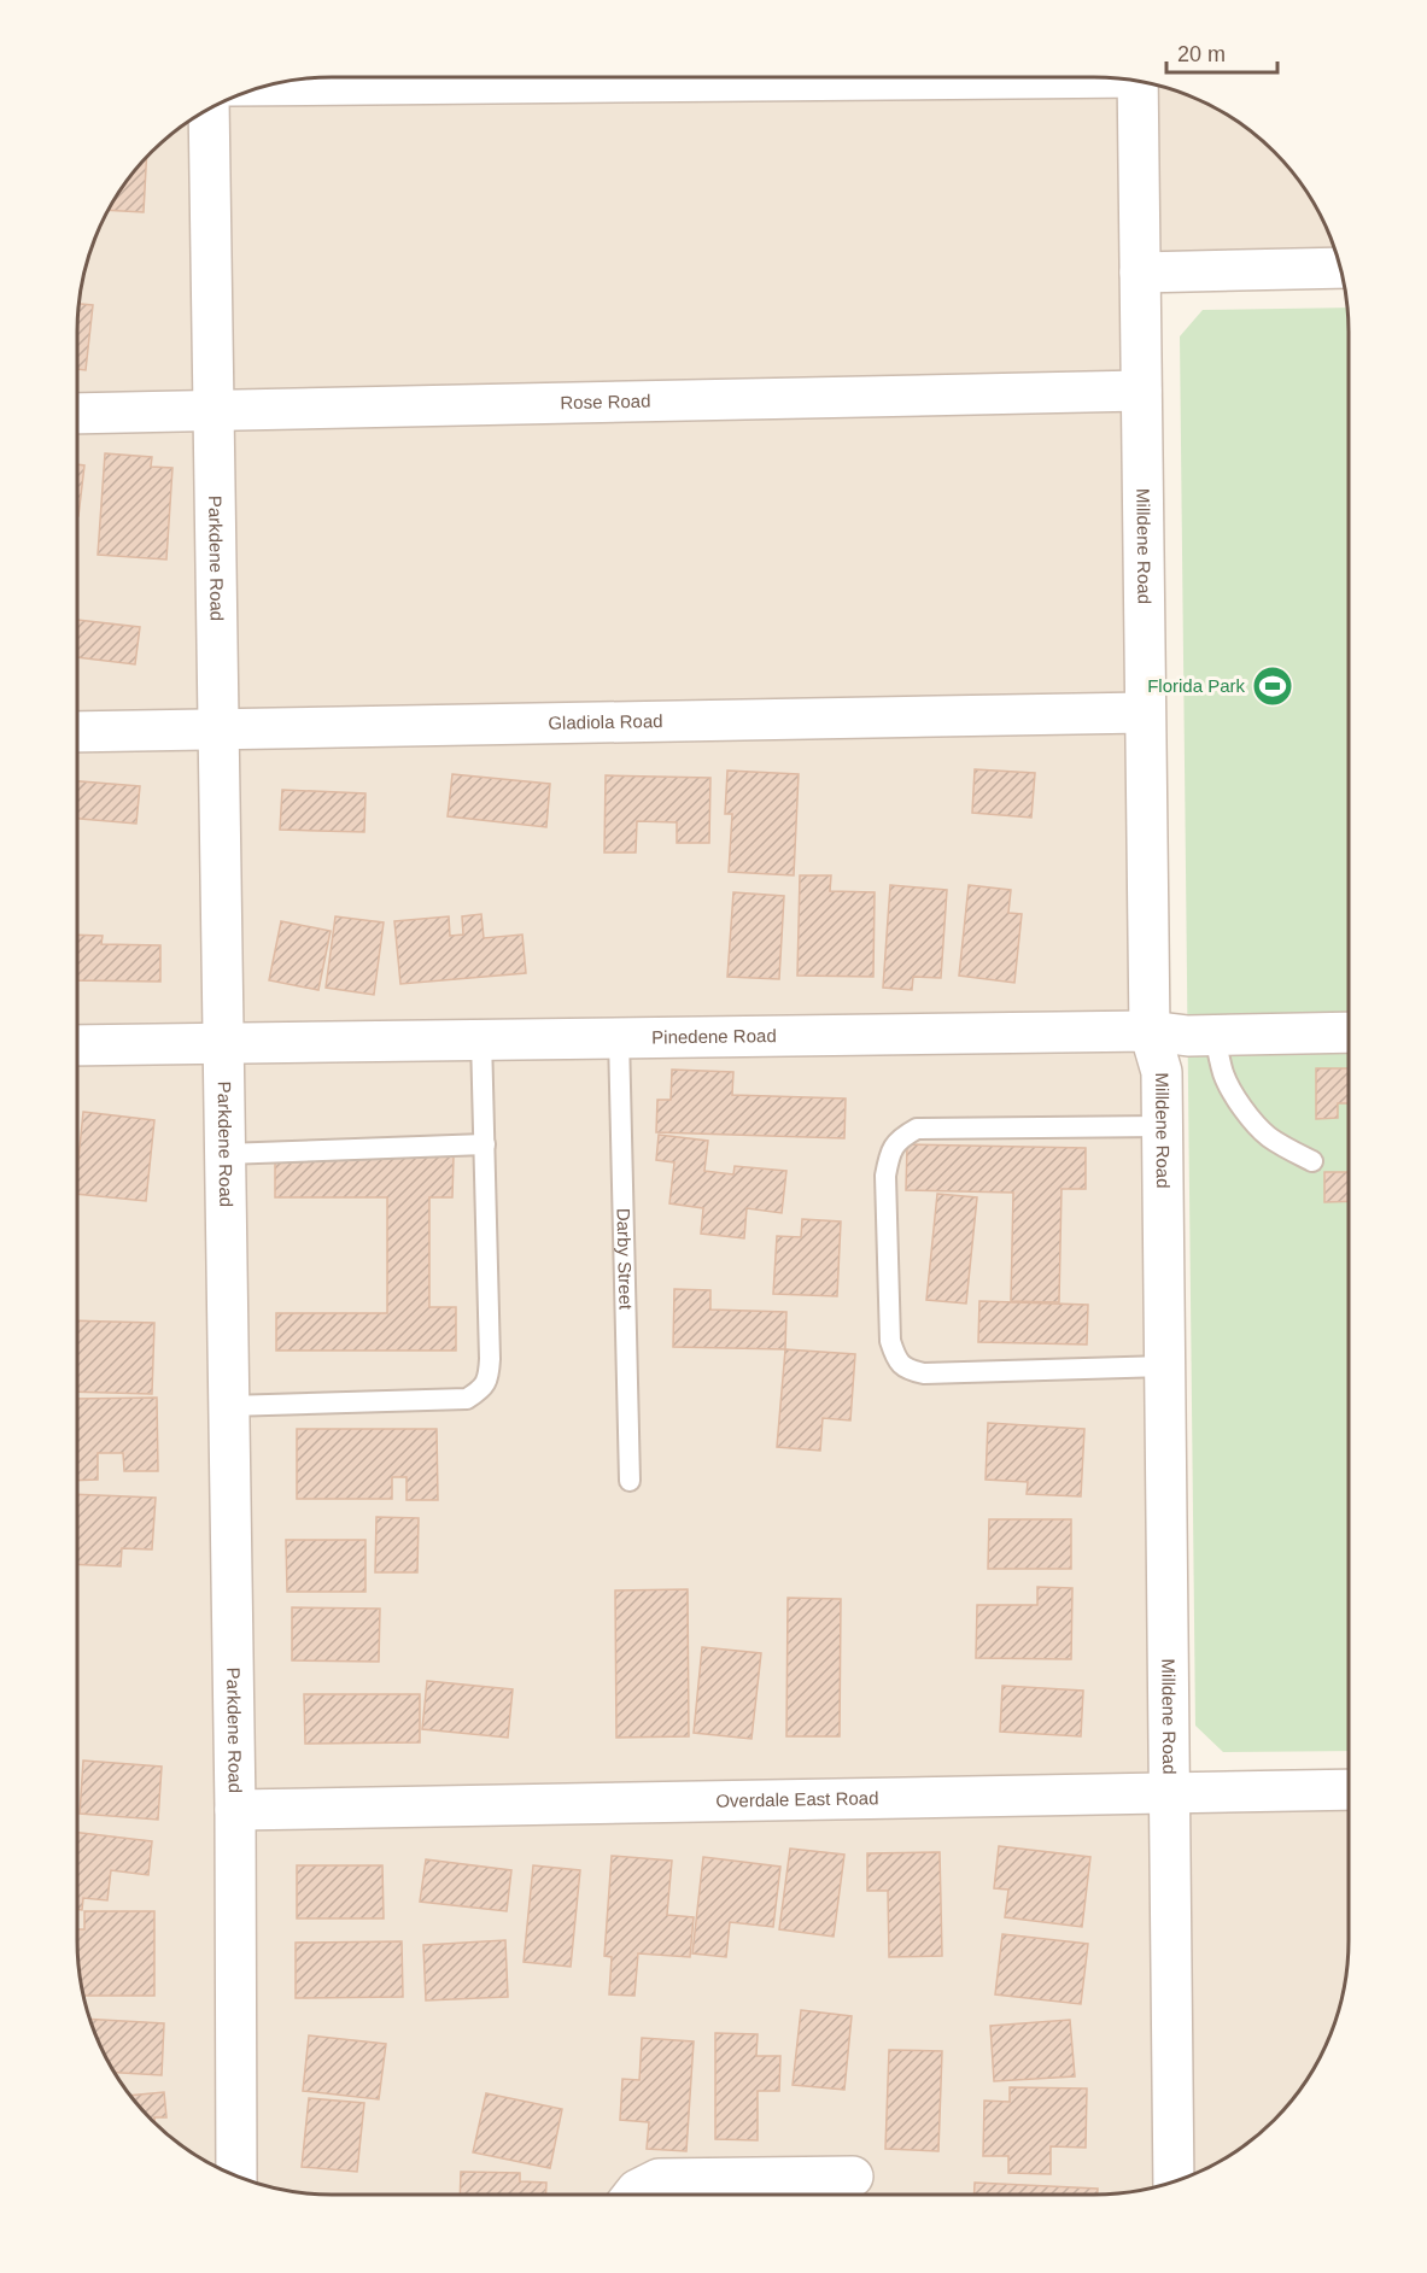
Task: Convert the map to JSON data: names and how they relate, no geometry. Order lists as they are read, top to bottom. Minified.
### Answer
{"streets":{"street":["Rose Road","Milldene Road","Parkdene Road","Gladiola Road","Pinedene Road","Overdale East Road"],"lane":["Darby Street"]},"crossings":[["Rose Road","Milldene Road"],["Rose Road","Parkdene Road"],["Milldene Road","Gladiola Road"],["Milldene Road","Pinedene Road"],["Milldene Road","Overdale East Road"],["Parkdene Road","Gladiola Road"],["Parkdene Road","Pinedene Road"],["Parkdene Road","Overdale East Road"],["Pinedene Road","Darby Street"]],"places":{"sports":["Florida Park"]},"scale_bar":"20 m"}
